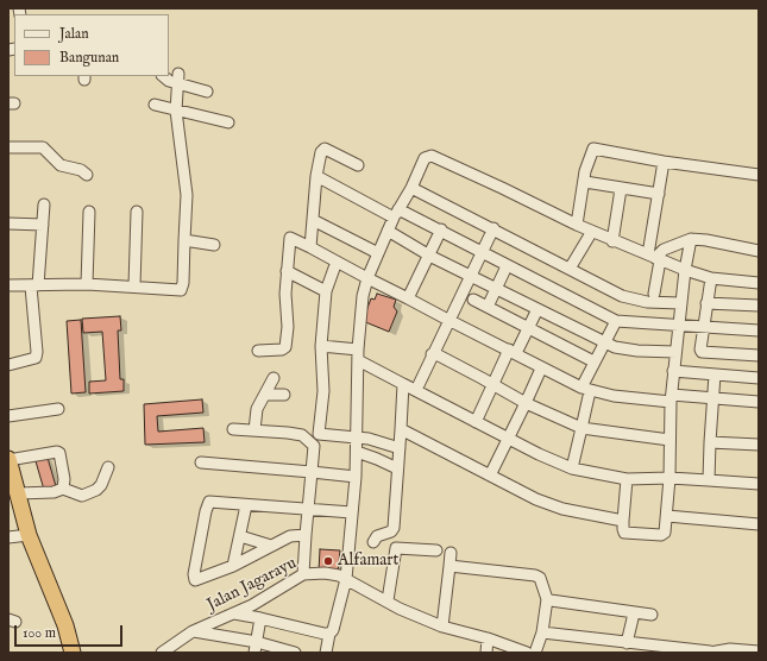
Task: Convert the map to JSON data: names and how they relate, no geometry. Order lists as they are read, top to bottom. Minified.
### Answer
{"streets":{"street":["Jalan Jagarayu"]},"places":["Alfamart"],"legend":["Jalan","Bangunan"],"scale_bar":"100 m"}
